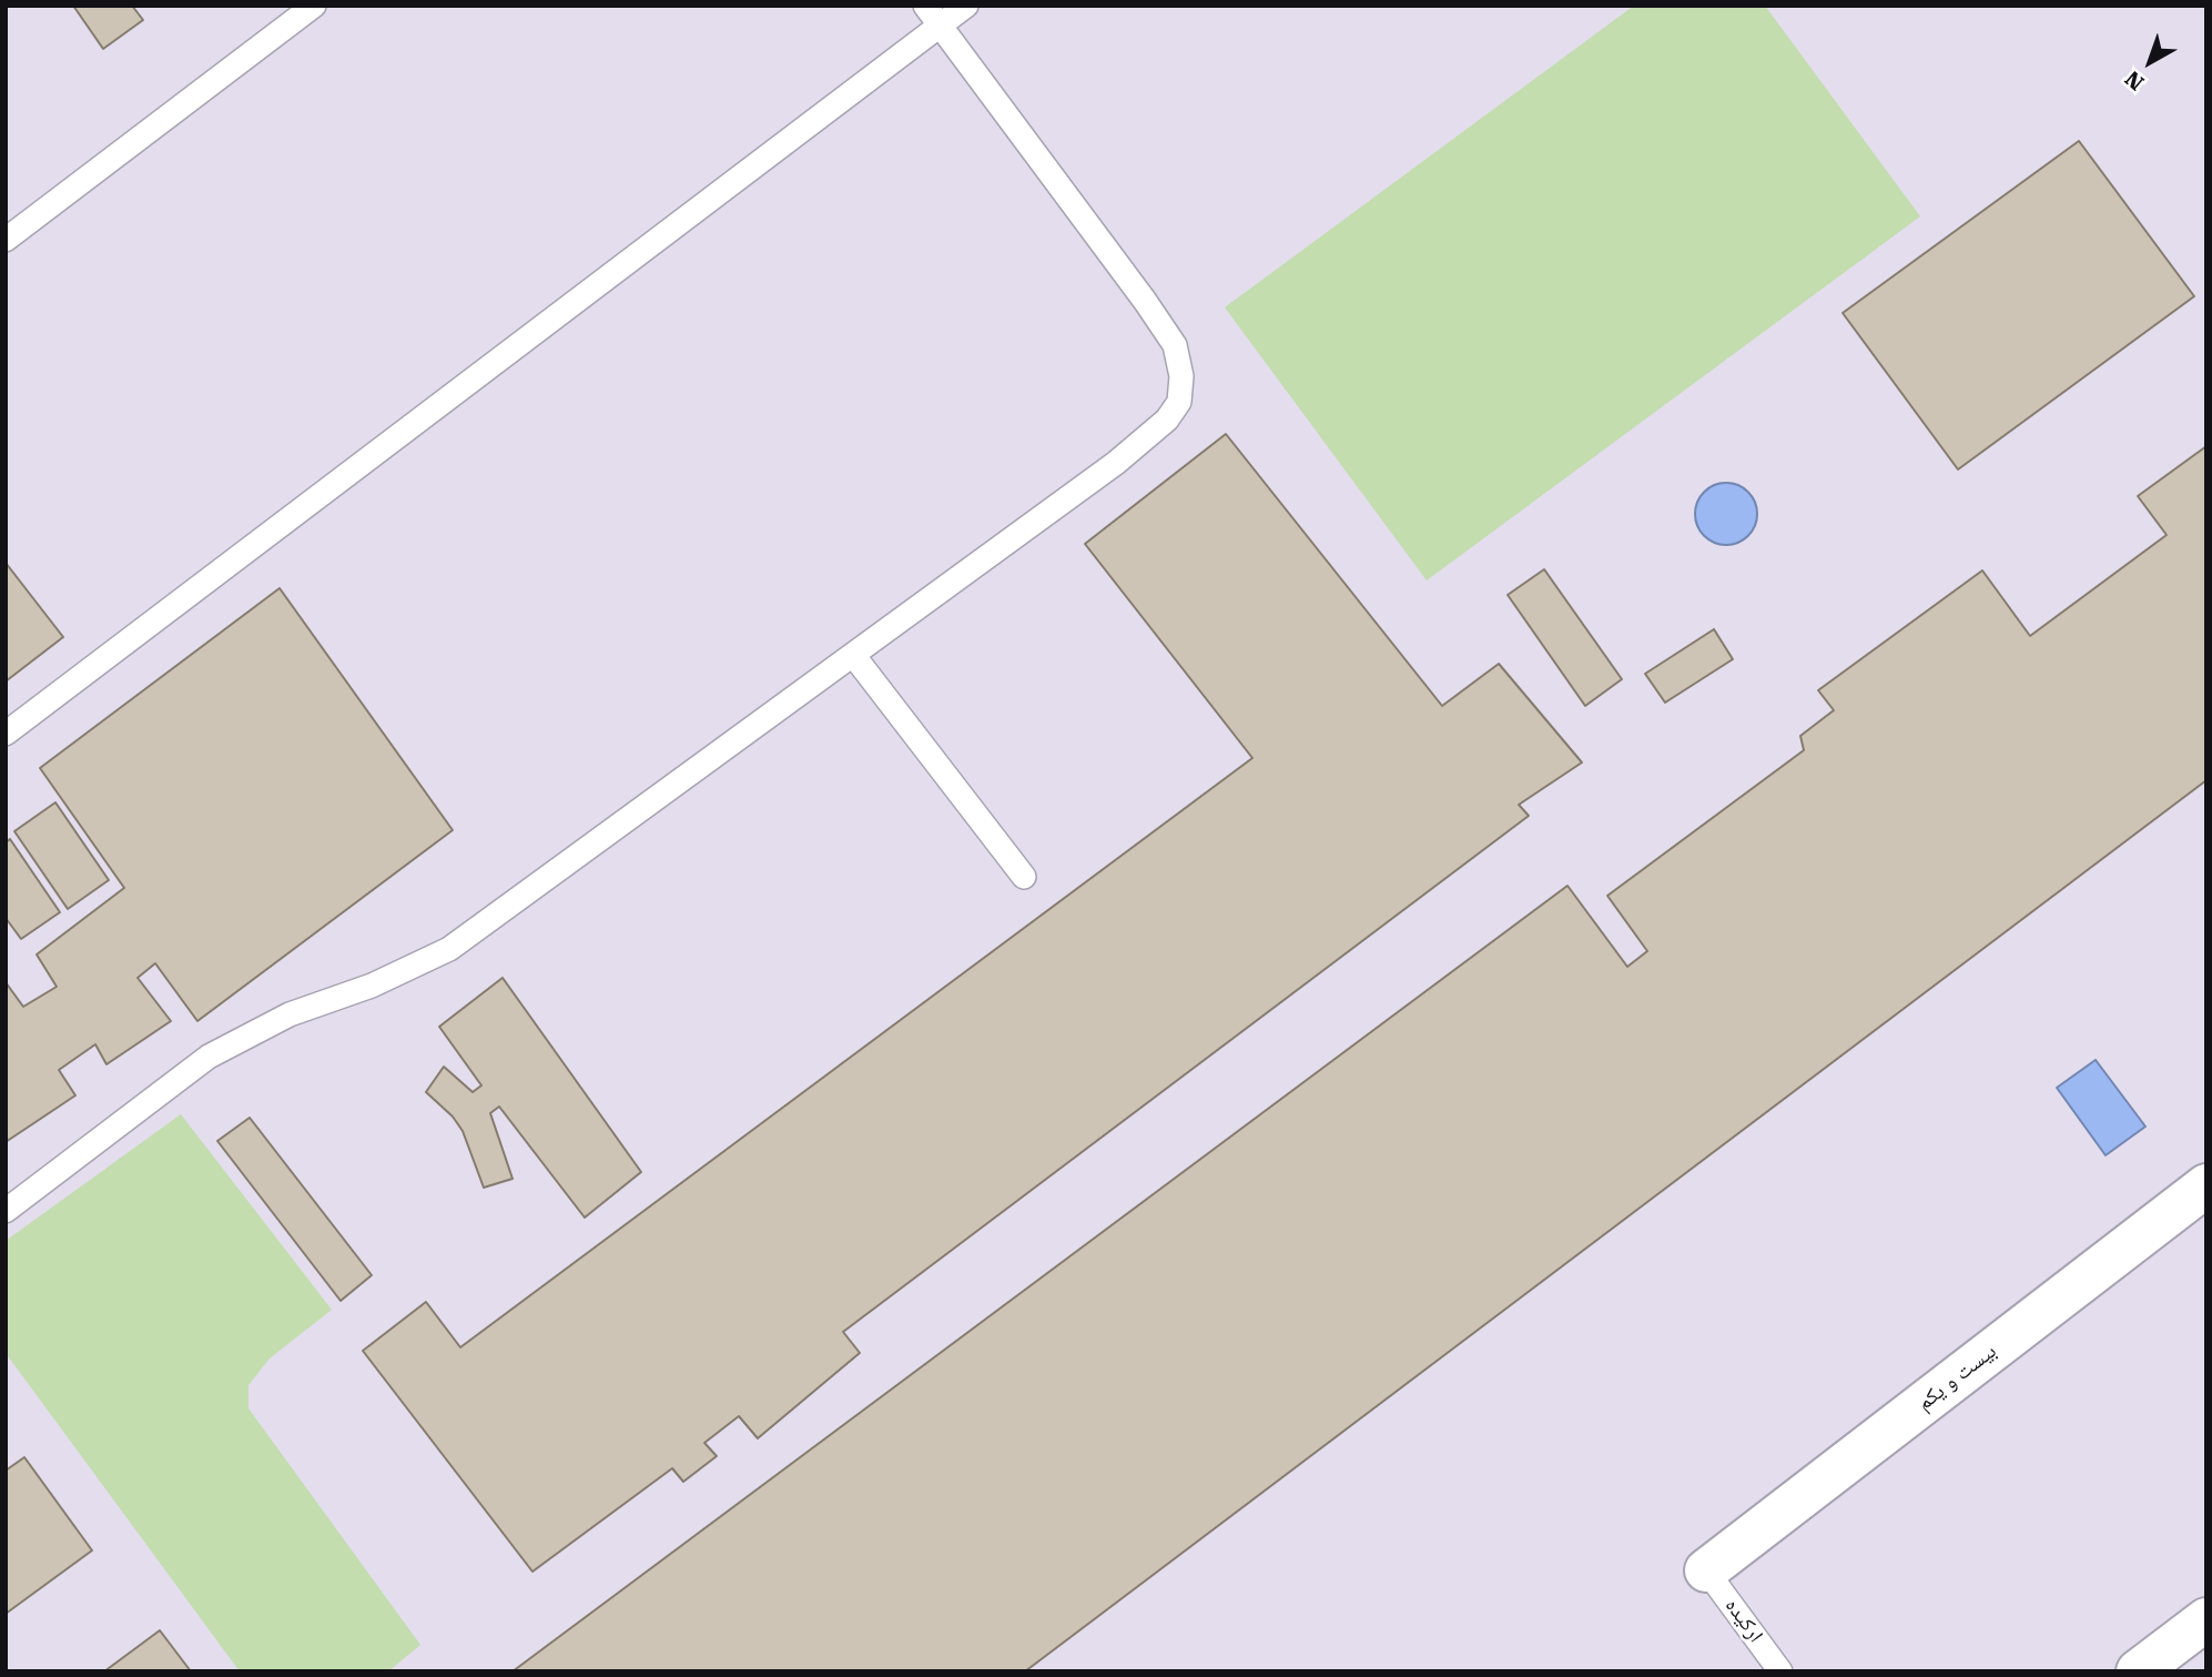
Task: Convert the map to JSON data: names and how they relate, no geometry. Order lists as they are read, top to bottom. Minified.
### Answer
{"streets":{"street":["بیست و یکم"],"lane":["ارکیده"]},"crossings":[["بیست و یکم","ارکیده"]],"north":"bottom left"}
